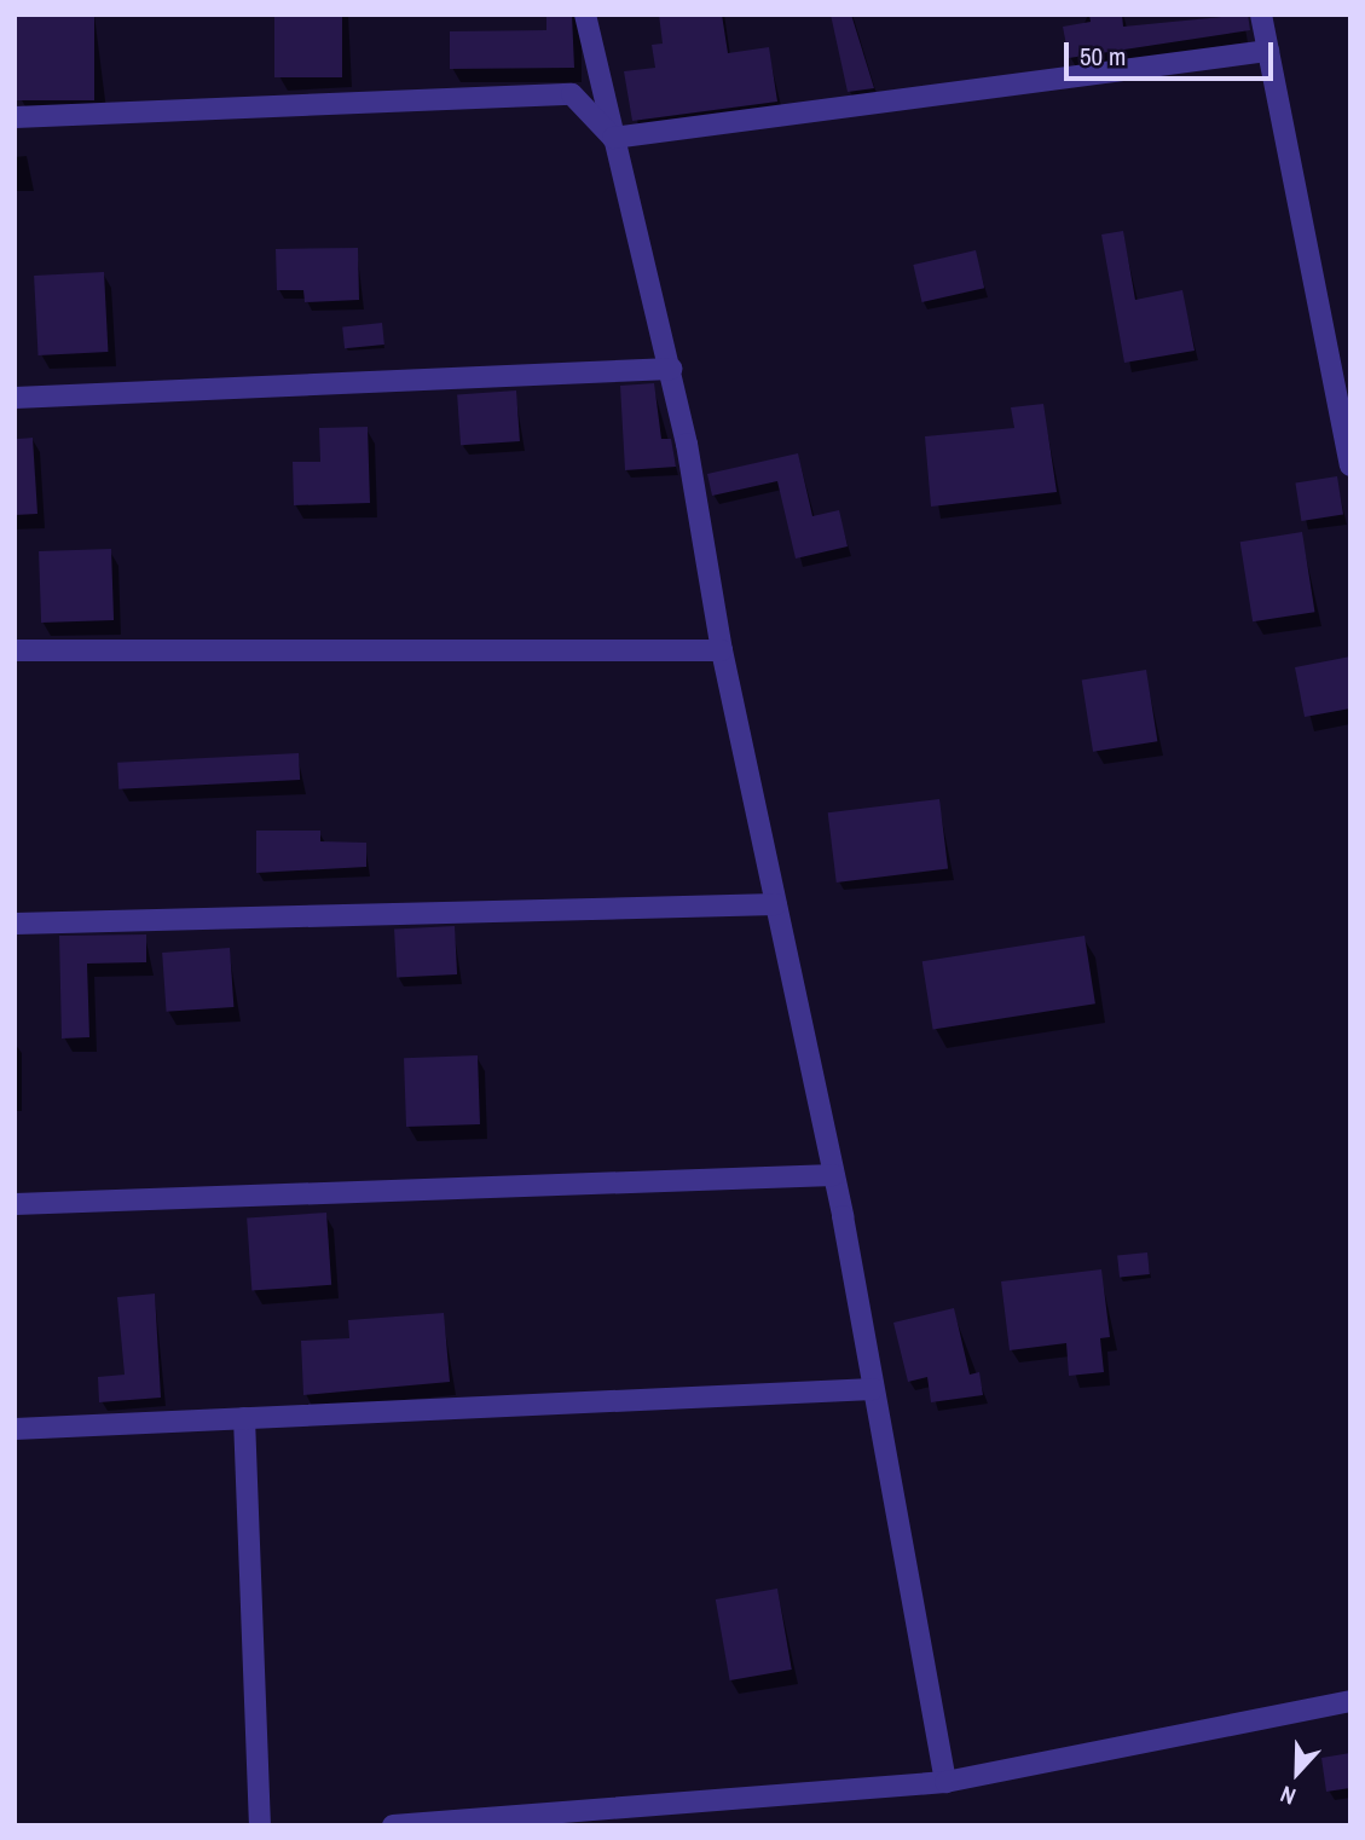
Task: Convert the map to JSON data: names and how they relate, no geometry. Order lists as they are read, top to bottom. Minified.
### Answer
{"scale_bar":"50 m","north":"bottom"}
